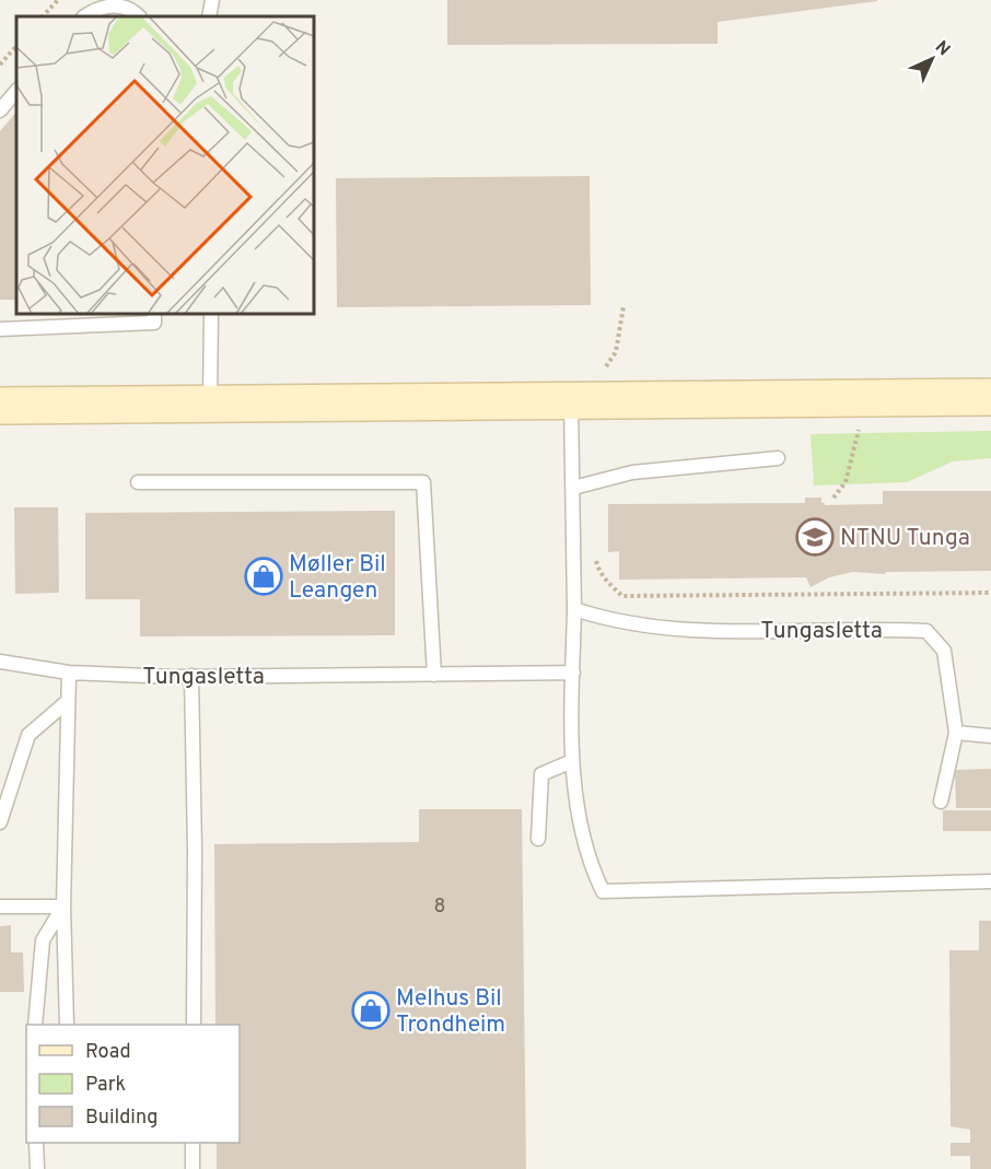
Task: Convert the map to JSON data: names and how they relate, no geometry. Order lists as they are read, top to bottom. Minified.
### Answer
{"streets":{"lane":["Tungasletta"]},"places":{"school or university":["NTNU Tunga"],"shop":["Møller Bil Leangen","Melhus Bil Trondheim"]},"house_numbers":["8"],"legend":["Road","Park","Building"],"north":"top right"}
